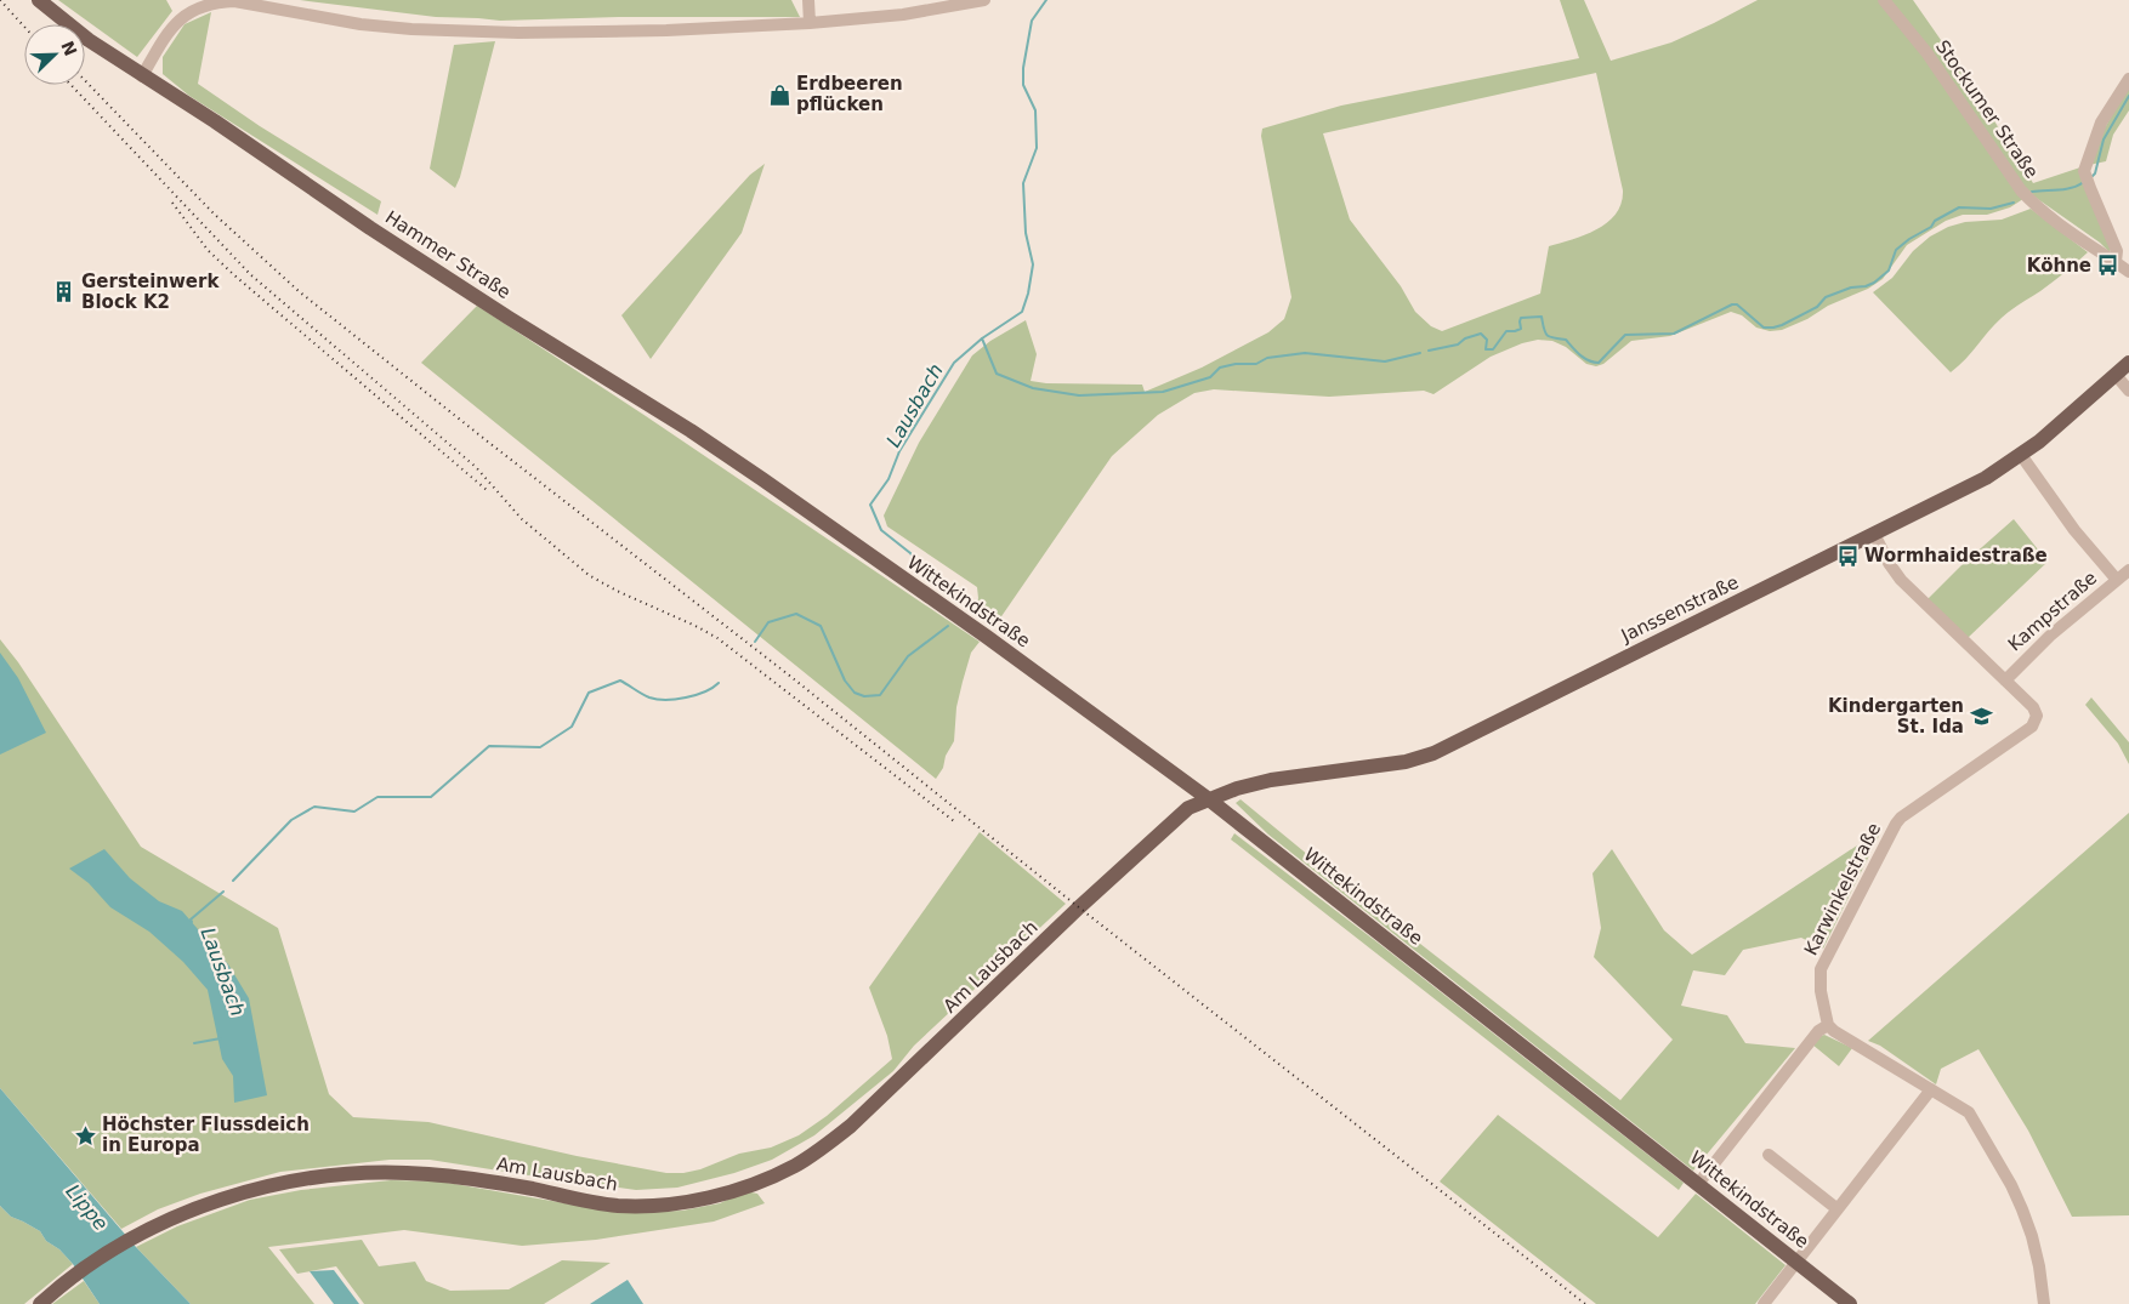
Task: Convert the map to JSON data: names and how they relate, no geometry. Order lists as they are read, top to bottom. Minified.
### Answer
{"streets":{"main road":["Hammer Straße","Wittekindstraße","Janssenstraße","Am Lausbach"],"street":["Stockumer Straße","Kampstraße","Karwinkelstraße"]},"crossings":[["Hammer Straße","Wittekindstraße"],["Wittekindstraße","Janssenstraße"],["Wittekindstraße","Am Lausbach"],["Janssenstraße","Kampstraße"],["Janssenstraße","Am Lausbach"],["Kampstraße","Karwinkelstraße"]],"water":["Lausbach","Lippe"],"places":{"shop":["Erdbeeren pflücken"],"bus stop":["Köhne","Wormhaidestraße"],"building":["Gersteinwerk Block K2"],"school or university":["Kindergarten St. Ida"],"place":["Höchster Flussdeich in Europa"]},"north":"top right"}
